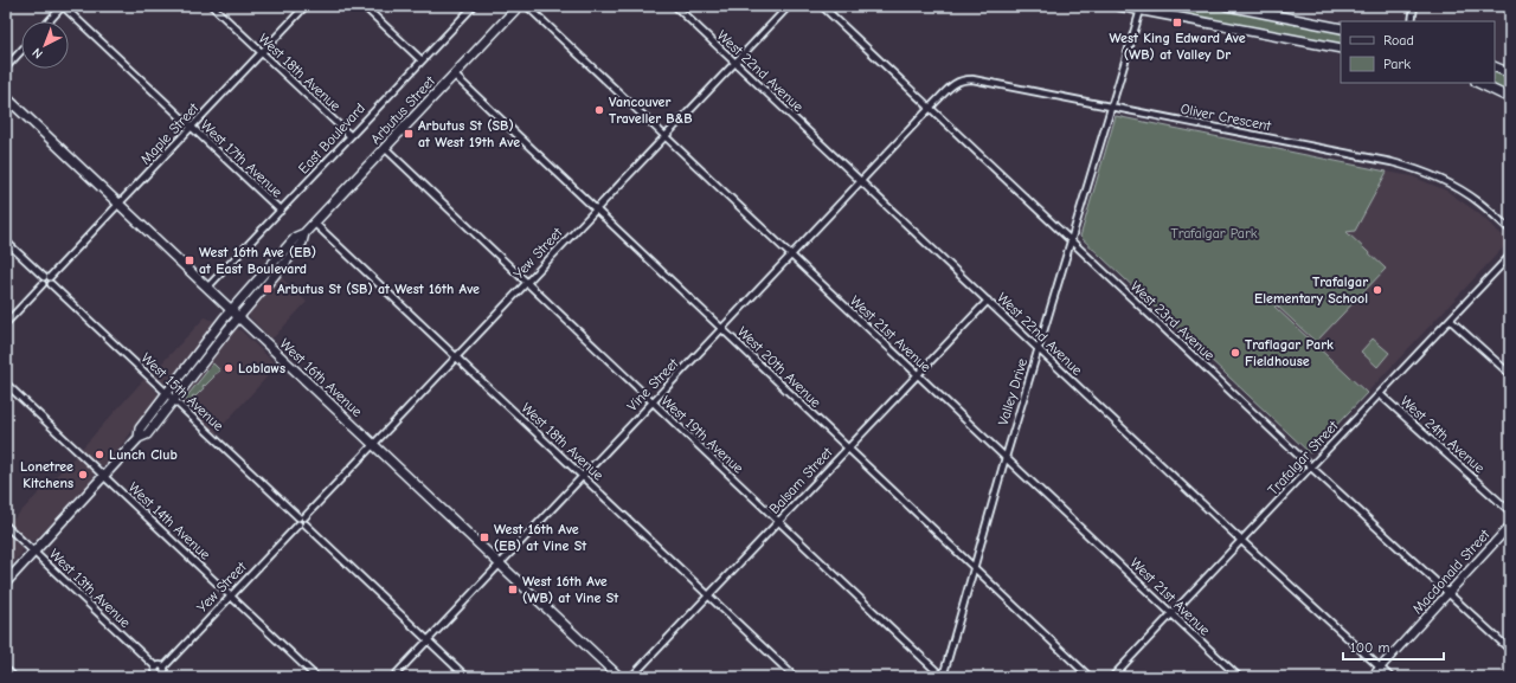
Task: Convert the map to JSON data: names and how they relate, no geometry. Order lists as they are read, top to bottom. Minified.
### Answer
{"streets":{"main road":["Arbutus Street","West 16th Avenue"],"street":["West 22nd Avenue","West 18th Avenue","Oliver Crescent","Maple Street","East Boulevard","West 17th Avenue","Yew Street","West 23rd Avenue","West 21st Avenue","West 20th Avenue","Vine Street","West 15th Avenue","Valley Drive","West 19th Avenue","West 24th Avenue","Trafalgar Street","Balsam Street","West 14th Avenue","Macdonald Street","West 13th Avenue"]},"crossings":[["West 22nd Avenue","Yew Street"],["West 22nd Avenue","Vine Street"],["West 22nd Avenue","Valley Drive"],["West 22nd Avenue","Trafalgar Street"],["West 22nd Avenue","Balsam Street"],["West 22nd Avenue","Macdonald Street"],["West 18th Avenue","Arbutus Street"],["West 18th Avenue","Maple Street"],["West 18th Avenue","East Boulevard"],["West 18th Avenue","Yew Street"],["West 18th Avenue","Vine Street"],["West 18th Avenue","Balsam Street"],["Arbutus Street","West 20th Avenue"],["Arbutus Street","West 16th Avenue"],["Arbutus Street","West 15th Avenue"],["Arbutus Street","West 19th Avenue"],["Arbutus Street","West 14th Avenue"],["Arbutus Street","West 13th Avenue"],["Oliver Crescent","West 23rd Avenue"],["Oliver Crescent","Vine Street"],["Oliver Crescent","Valley Drive"],["Maple Street","West 17th Avenue"],["Maple Street","West 16th Avenue"],["Maple Street","West 15th Avenue"],["East Boulevard","West 17th Avenue"],["East Boulevard","West 16th Avenue"],["Yew Street","West 21st Avenue"],["Yew Street","West 20th Avenue"],["Yew Street","West 16th Avenue"],["Yew Street","West 15th Avenue"],["Yew Street","West 19th Avenue"],["Yew Street","West 14th Avenue"],["Yew Street","West 13th Avenue"],["West 23rd Avenue","Vine Street"],["West 23rd Avenue","Valley Drive"],["West 23rd Avenue","Trafalgar Street"],["West 23rd Avenue","Macdonald Street"],["West 21st Avenue","Vine Street"],["West 21st Avenue","Valley Drive"],["West 21st Avenue","Trafalgar Street"],["West 21st Avenue","Balsam Street"],["West 20th Avenue","Vine Street"],["West 20th Avenue","Valley Drive"],["West 20th Avenue","Balsam Street"],["West 16th Avenue","Vine Street"],["Vine Street","West 19th Avenue"],["Valley Drive","West 19th Avenue"],["West 19th Avenue","Balsam Street"],["West 24th Avenue","Trafalgar Street"]],"parks":["Trafalgar Park"],"places":{"transit":["West King Edward Ave (WB) at Valley Dr","Arbutus St (SB) at West 19th Ave","West 16th Ave (EB) at East Boulevard","Arbutus St (SB) at West 16th Ave","West 16th Ave (EB) at Vine St","West 16th Ave (WB) at Vine St"],"other":["Vancouver Traveller B&B","Trafalgar Elementary School","Traflagar Park Fieldhouse","Loblaws","Lunch Club","Lonetree Kitchens"]},"legend":["Road","Park"],"scale_bar":"100 m","north":"bottom left"}
